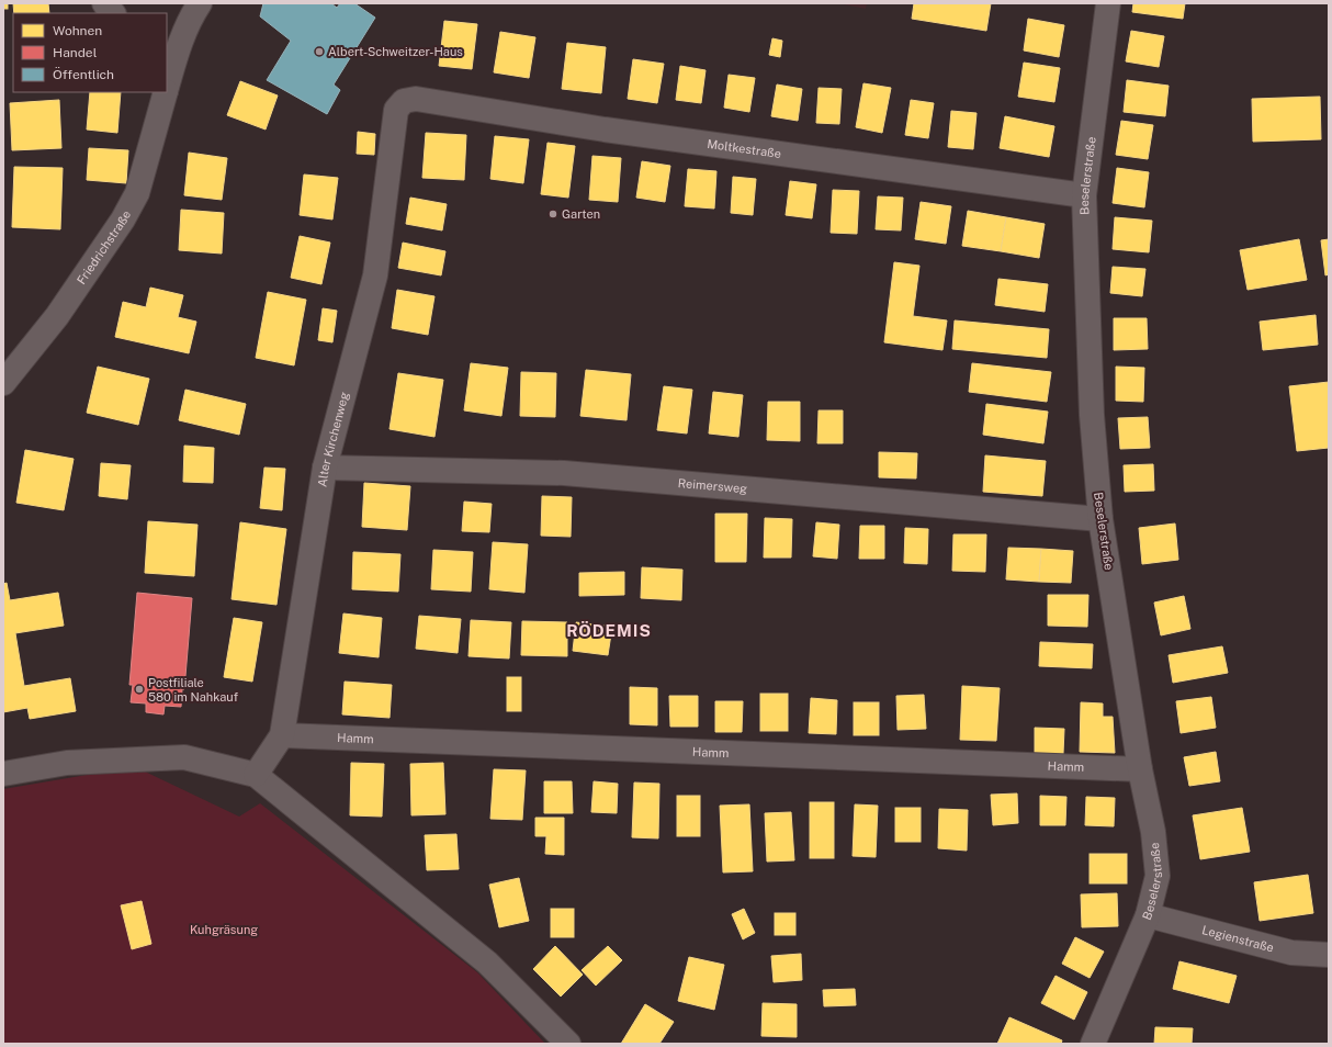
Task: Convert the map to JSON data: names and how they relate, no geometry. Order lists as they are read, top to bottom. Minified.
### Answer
{"streets":{"street":["Moltkestraße","Beselerstraße","Friedrichstraße","Alter Kirchenweg","Reimersweg","Hamm","Legienstraße"]},"crossings":[["Moltkestraße","Beselerstraße"],["Moltkestraße","Alter Kirchenweg"],["Beselerstraße","Reimersweg"],["Beselerstraße","Hamm"],["Beselerstraße","Legienstraße"],["Alter Kirchenweg","Reimersweg"],["Alter Kirchenweg","Hamm"]],"districts":["RÖDEMIS"],"parks":["Kuhgräsung"],"places":["Albert-Schweitzer-Haus","Garten","Postfiliale 580 im Nahkauf"],"legend":["Wohnen","Handel","Öffentlich"]}
